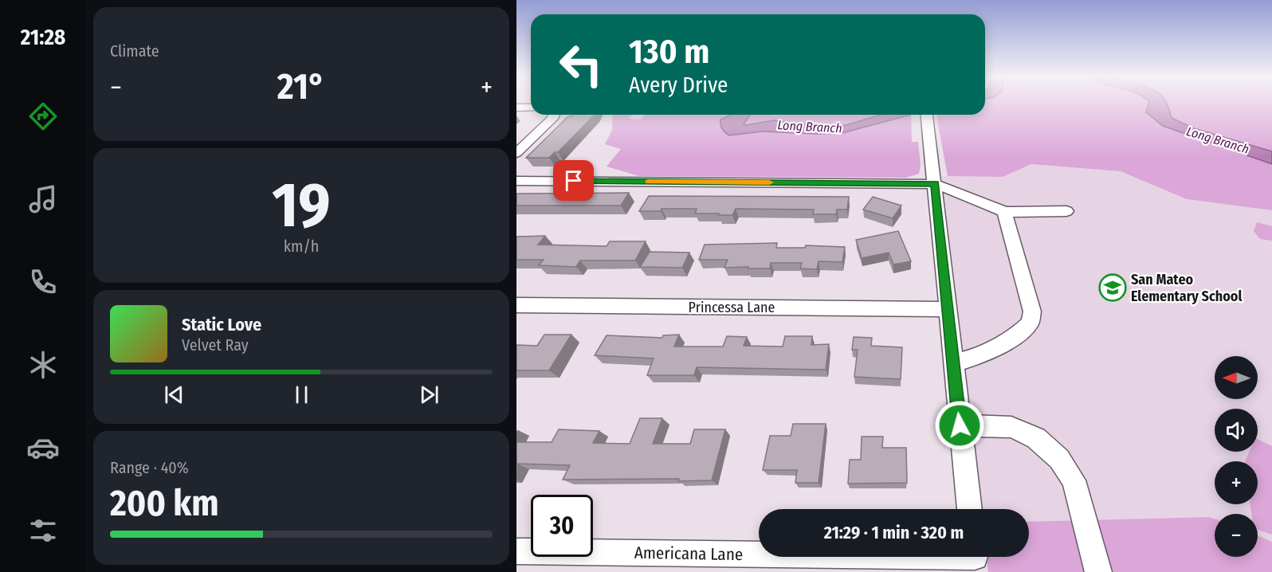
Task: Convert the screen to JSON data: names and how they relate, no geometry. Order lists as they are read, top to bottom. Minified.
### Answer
{"streets":{"street":["Princessa Lane","Americana Lane"]},"water":["Long Branch"],"places":{"school or university":["San Mateo Elementary School"]},"north":"left","page":{"tabs":"21:28","tile":["Climate",["19","km/h"],["Range · 40%","200 km"]],"turn":["130 m","Avery Drive"],"heat":["−","21°","+"],"song":["Static Love","Velvet Ray"],"map_buttons":["+","−"],"limit":"30","trip":"21:29 · 1 min · 320 m"}}
